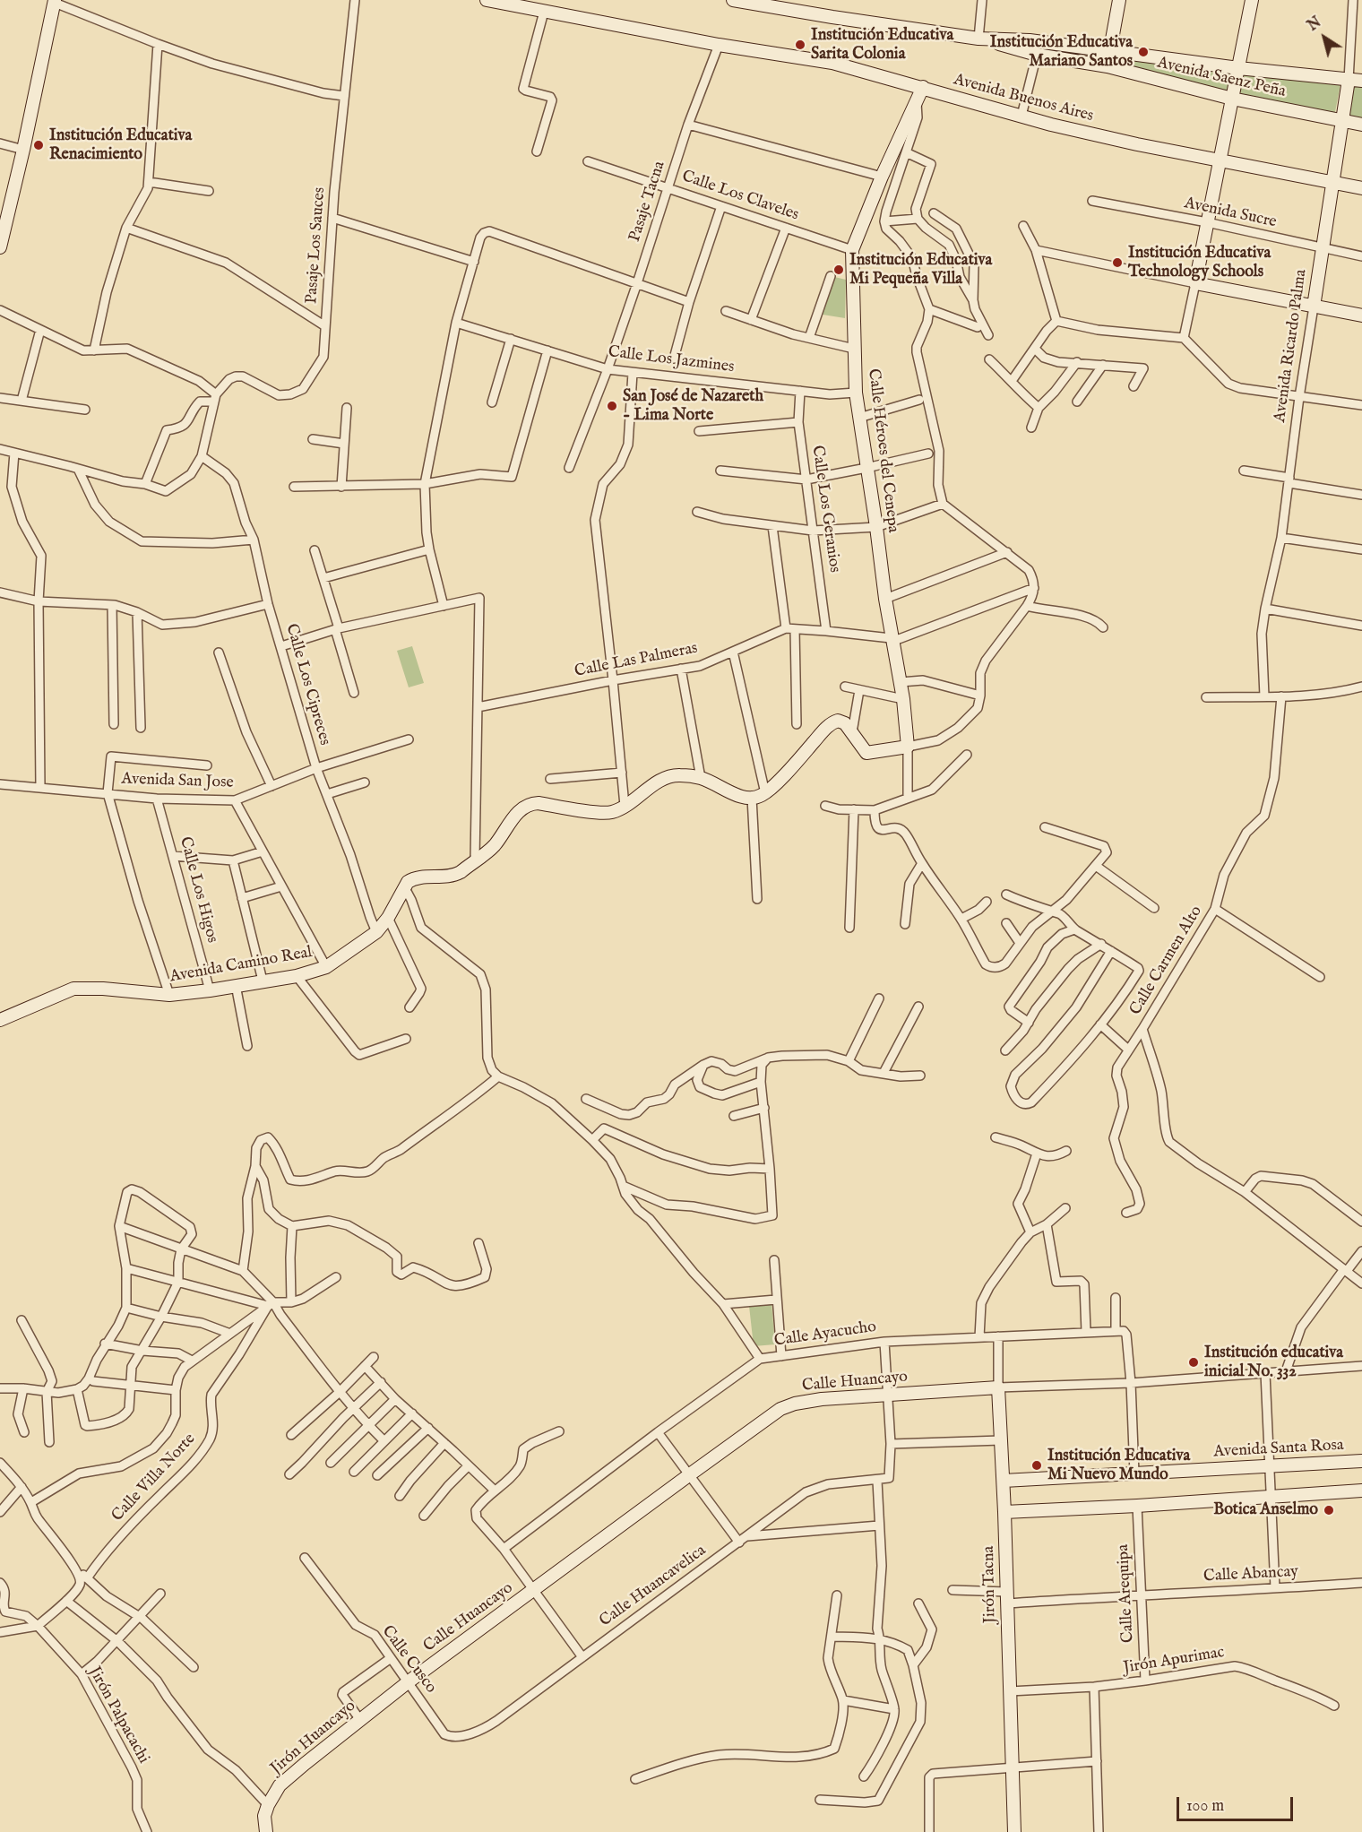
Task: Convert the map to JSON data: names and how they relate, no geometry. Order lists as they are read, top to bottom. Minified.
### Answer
{"streets":{"street":["Avenida Saenz Peña","Avenida Buenos Aires","Calle Los Claveles","Pasaje Tacna","Avenida Sucre","Pasaje Los Sauces","Avenida Ricardo Palma","Calle Los Jazmines","Calle Héroes del Cenepa","Calle Los Geranios","Calle Las Palmeras","Calle Los Cipreces","Avenida San Jose","Calle Los Higos","Calle Carmen Alto","Avenida Camino Real","Calle Ayacucho","Calle Huancayo","Avenida Santa Rosa","Calle Villa Norte","Calle Abancay","Jirón Tacna","Calle Huancavelica","Calle Arequipa","Calle Cusco","Jirón Apurimac","Jirón Palpacachi","Jirón Huancayo"]},"crossings":[["Avenida Saenz Peña","Avenida Ricardo Palma"],["Avenida Buenos Aires","Pasaje Tacna"],["Avenida Buenos Aires","Avenida Ricardo Palma"],["Avenida Buenos Aires","Calle Héroes del Cenepa"],["Calle Los Claveles","Pasaje Tacna"],["Calle Los Claveles","Calle Héroes del Cenepa"],["Pasaje Tacna","Calle Los Jazmines"],["Avenida Sucre","Avenida Ricardo Palma"],["Calle Los Jazmines","Calle Héroes del Cenepa"],["Calle Los Jazmines","Calle Los Geranios"],["Calle Héroes del Cenepa","Calle Las Palmeras"],["Calle Los Geranios","Calle Las Palmeras"],["Calle Los Cipreces","Avenida San Jose"],["Calle Los Cipreces","Avenida Camino Real"],["Avenida San Jose","Calle Los Higos"],["Calle Los Higos","Avenida Camino Real"],["Calle Ayacucho","Jirón Tacna"],["Calle Huancayo","Jirón Tacna"],["Calle Huancayo","Calle Cusco"],["Calle Huancayo","Jirón Huancayo"],["Avenida Santa Rosa","Jirón Tacna"],["Calle Abancay","Jirón Tacna"],["Calle Abancay","Calle Arequipa"],["Jirón Tacna","Jirón Apurimac"],["Calle Huancavelica","Calle Cusco"],["Calle Arequipa","Jirón Apurimac"],["Calle Cusco","Jirón Huancayo"]],"places":["Institución Educativa Sarita Colonia","Institución Educativa Mariano Santos","Institución Educativa Renacimiento","Institución Educativa Technology Schools","Institución Educativa Mi Pequeña Villa","San José de Nazareth - Lima Norte","Institución educativa inicial No. 332","Institución Educativa Mi Nuevo Mundo","Botica Anselmo"],"scale_bar":"100 m","north":"top left"}
